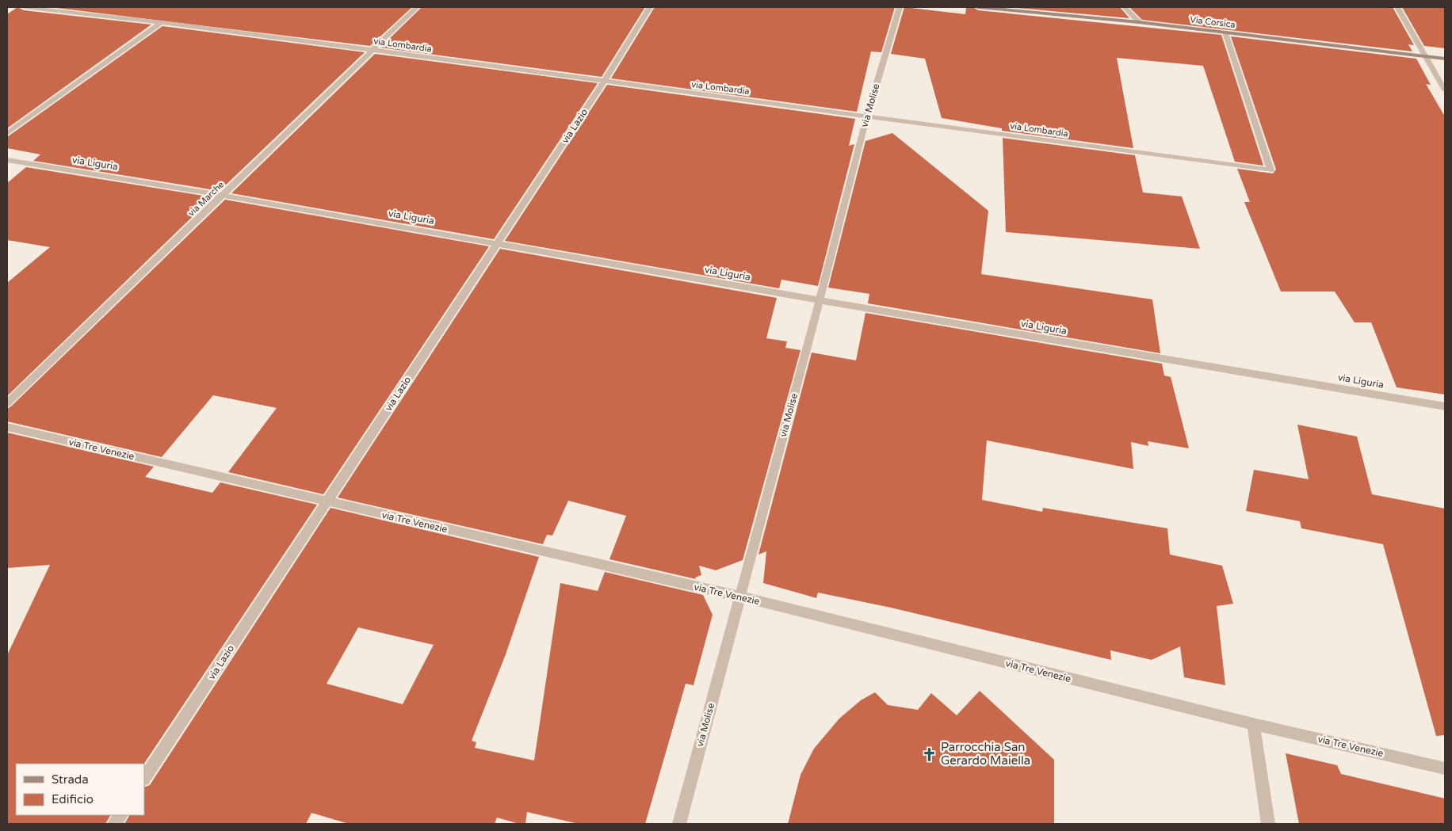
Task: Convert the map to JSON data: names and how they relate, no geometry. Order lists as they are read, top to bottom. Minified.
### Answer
{"streets":{"street":["Via Corsica","via Lombardia","via Molise","via Lazio","via Liguria","via Marche","via Tre Venezie"]},"crossings":[["Via Corsica","via Lombardia"],["via Lombardia","via Molise"],["via Lombardia","via Lazio"],["via Lombardia","via Marche"],["via Molise","via Liguria"],["via Molise","via Tre Venezie"],["via Lazio","via Liguria"],["via Lazio","via Tre Venezie"],["via Liguria","via Marche"]],"places":{"church":["Parrocchia San Gerardo Maiella"]},"legend":["Strada","Edificio"]}
